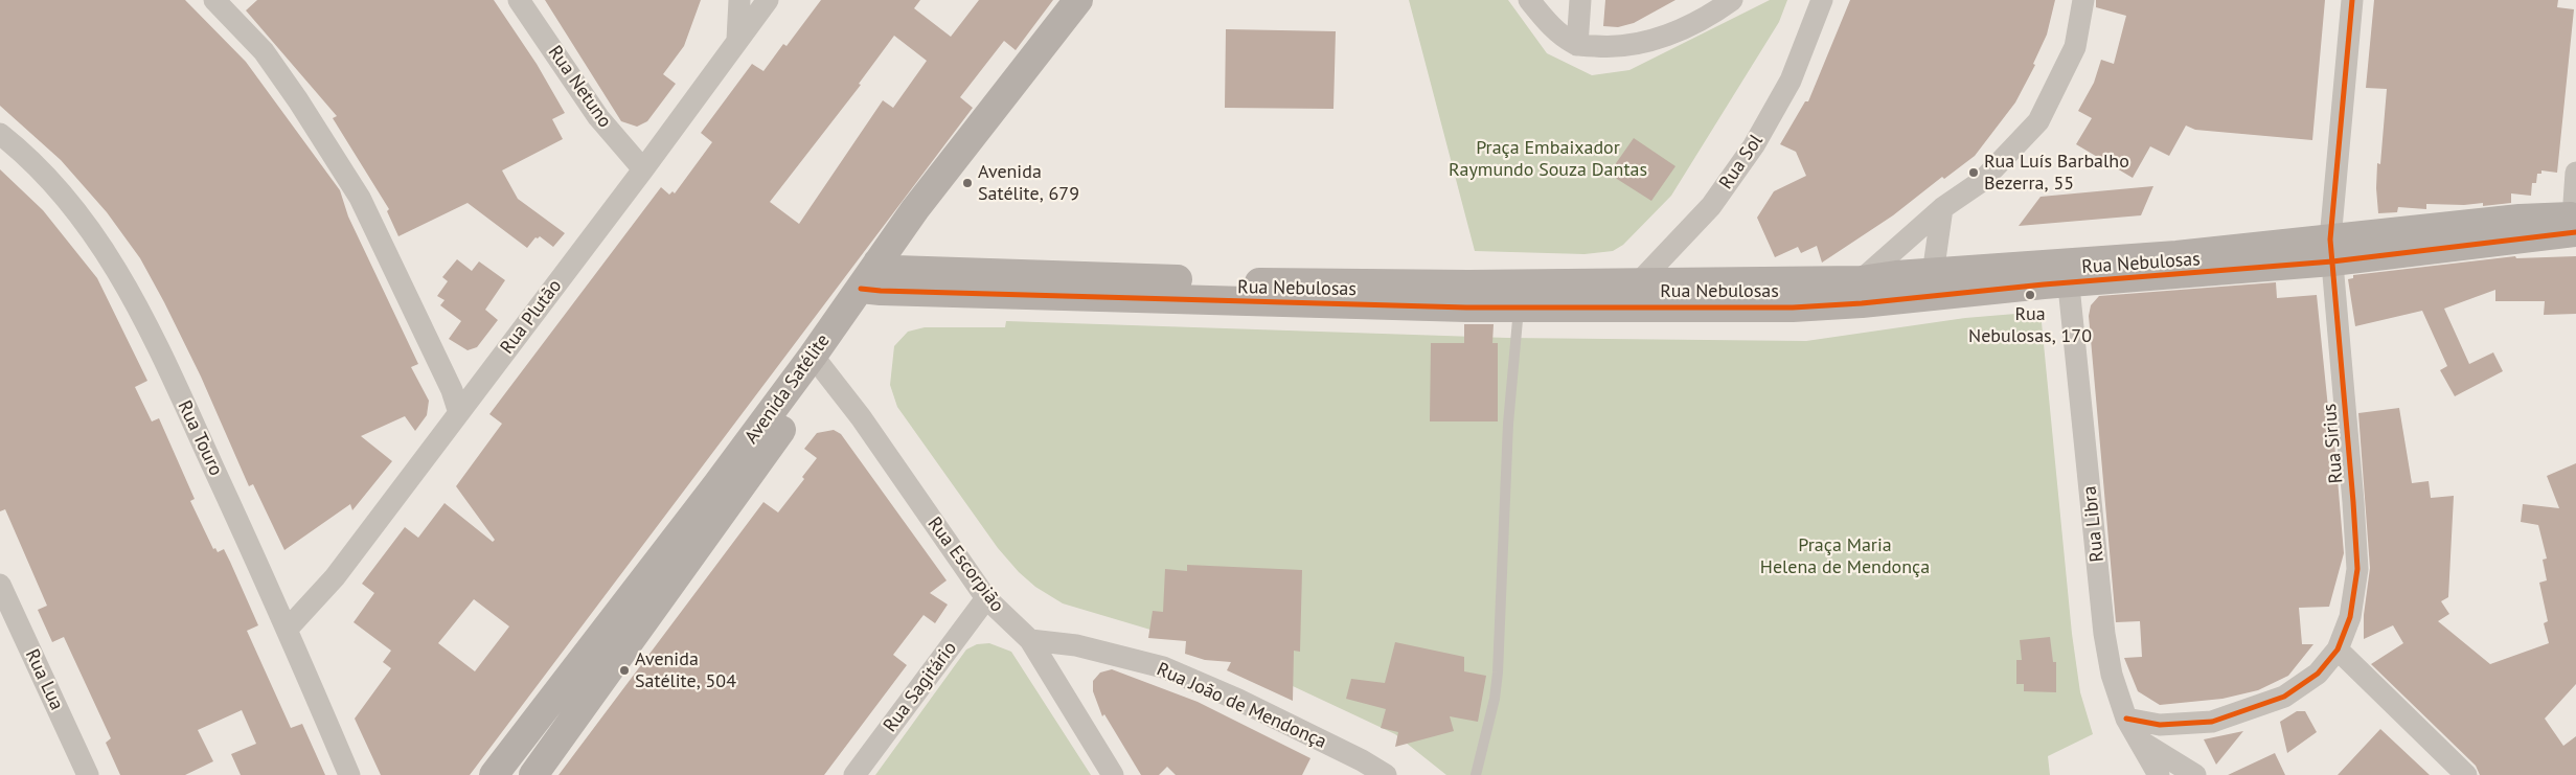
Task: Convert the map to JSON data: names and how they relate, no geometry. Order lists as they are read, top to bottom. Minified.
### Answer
{"streets":{"street":["Rua Netuno","Rua Sol","Rua Nebulosas","Rua Plutão","Avenida Satélite","Rua Touro","Rua Sirius","Rua Libra","Rua Escorpião","Rua Lua","Rua Sagitário","Rua João de Mendonça"]},"crossings":[["Rua Netuno","Rua Plutão"],["Rua Sol","Rua Nebulosas"],["Rua Nebulosas","Avenida Satélite"],["Rua Nebulosas","Rua Sirius"],["Rua Nebulosas","Rua Libra"],["Rua Plutão","Rua Touro"],["Avenida Satélite","Rua Escorpião"],["Rua Sirius","Rua Libra"],["Rua Escorpião","Rua Sagitário"],["Rua Escorpião","Rua João de Mendonça"]],"parks":["Praça Embaixador Raymundo Souza Dantas","Praça Maria Helena de Mendonça"],"places":["Rua Luís Barbalho Bezerra, 55","Avenida Satélite, 679","Rua Nebulosas, 170","Avenida Satélite, 504"]}
